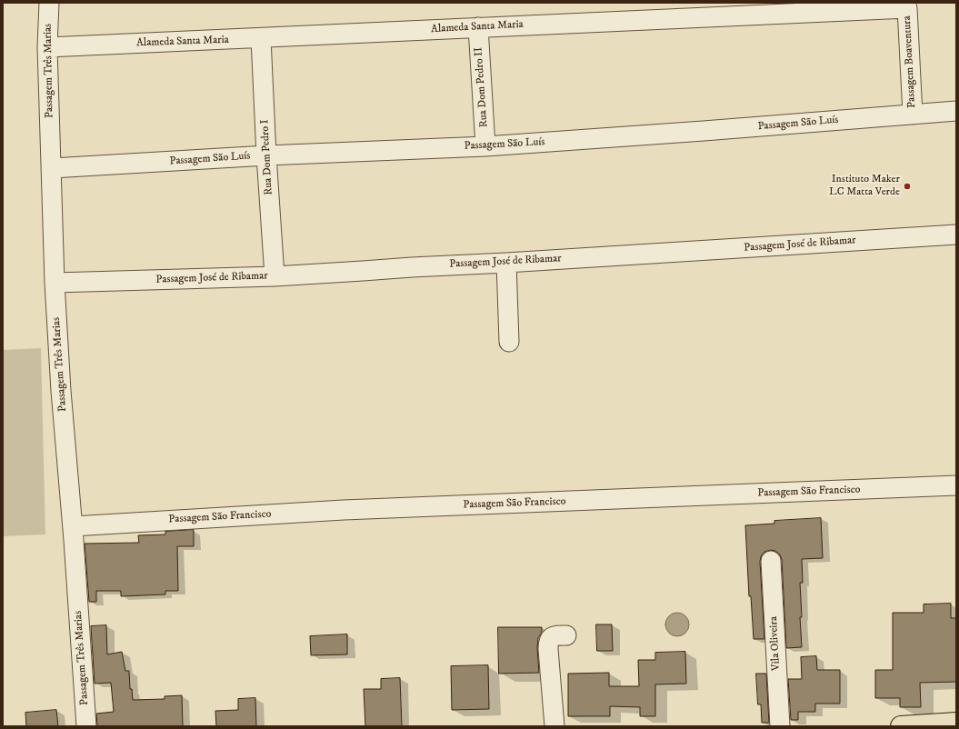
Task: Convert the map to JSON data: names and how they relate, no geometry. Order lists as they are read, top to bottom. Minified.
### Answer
{"streets":{"street":["Alameda Santa Maria","Passagem Boaventura","Passagem Três Marias","Rua Dom Pedro II","Passagem São Luís","Rua Dom Pedro I","Passagem José de Ribamar","Passagem São Francisco","Vila Oliveira"]},"crossings":[["Alameda Santa Maria","Passagem Boaventura"],["Alameda Santa Maria","Passagem Três Marias"],["Alameda Santa Maria","Rua Dom Pedro II"],["Alameda Santa Maria","Rua Dom Pedro I"],["Passagem Boaventura","Passagem São Luís"],["Passagem Três Marias","Passagem São Luís"],["Passagem Três Marias","Passagem José de Ribamar"],["Passagem Três Marias","Passagem São Francisco"],["Rua Dom Pedro II","Passagem São Luís"],["Passagem São Luís","Rua Dom Pedro I"],["Rua Dom Pedro I","Passagem José de Ribamar"]],"places":["Instituto Maker LC Matta Verde"]}
